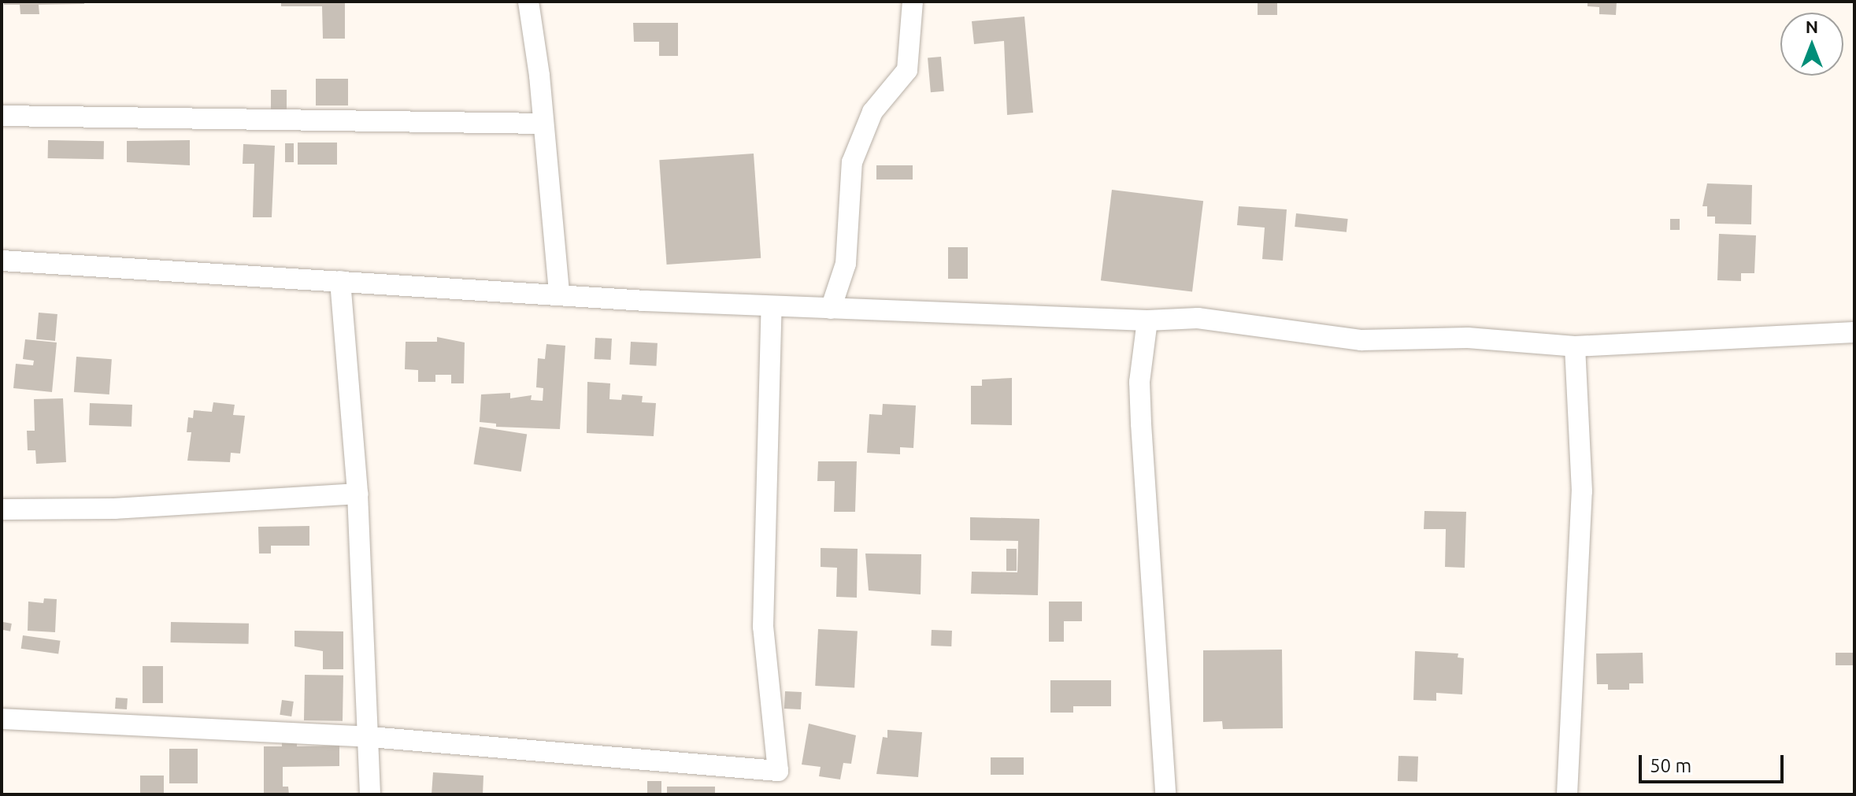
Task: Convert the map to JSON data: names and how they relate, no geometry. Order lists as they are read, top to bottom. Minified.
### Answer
{"scale_bar":"50 m","north":"top"}
